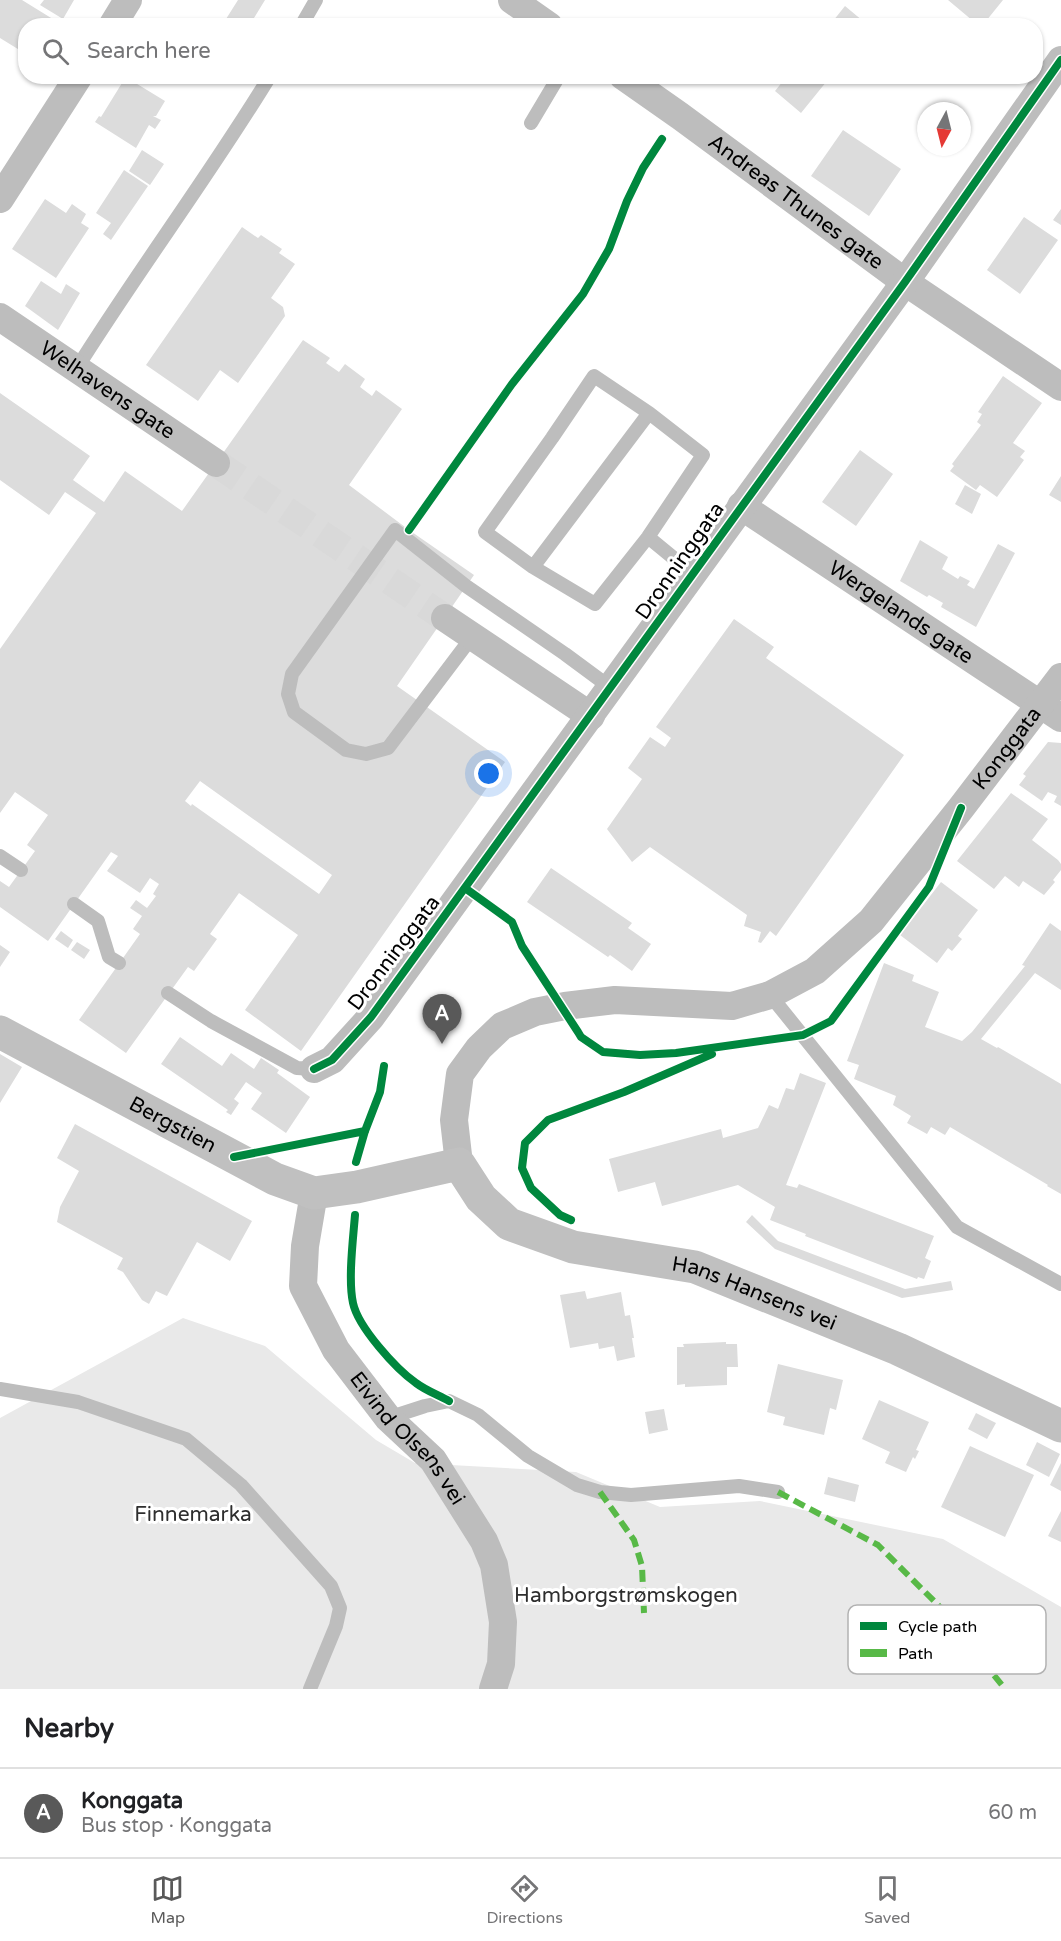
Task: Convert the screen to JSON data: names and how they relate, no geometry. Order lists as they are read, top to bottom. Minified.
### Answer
{"streets":{"main road":["Bergstien","Hans Hansens vei"],"street":["Andreas Thunes gate","Welhavens gate","Dronninggata","Wergelands gate","Konggata","Eivind Olsens vei"]},"crossings":[["Andreas Thunes gate","Dronninggata"],["Dronninggata","Wergelands gate"],["Wergelands gate","Konggata"],["Konggata","Bergstien"],["Konggata","Hans Hansens vei"],["Bergstien","Hans Hansens vei"],["Bergstien","Eivind Olsens vei"]],"parks":["Finnemarka","Hamborgstrømskogen"],"legend":["Cycle path","Path"],"north":"bottom","page":{"search":"Search here","pins":"A","heading":"Nearby","list":[{"mark":"A","name":"Konggata","note":"Bus stop · Konggata","value":"60 m"}],"nav":["Map","Directions","Saved"]}}
